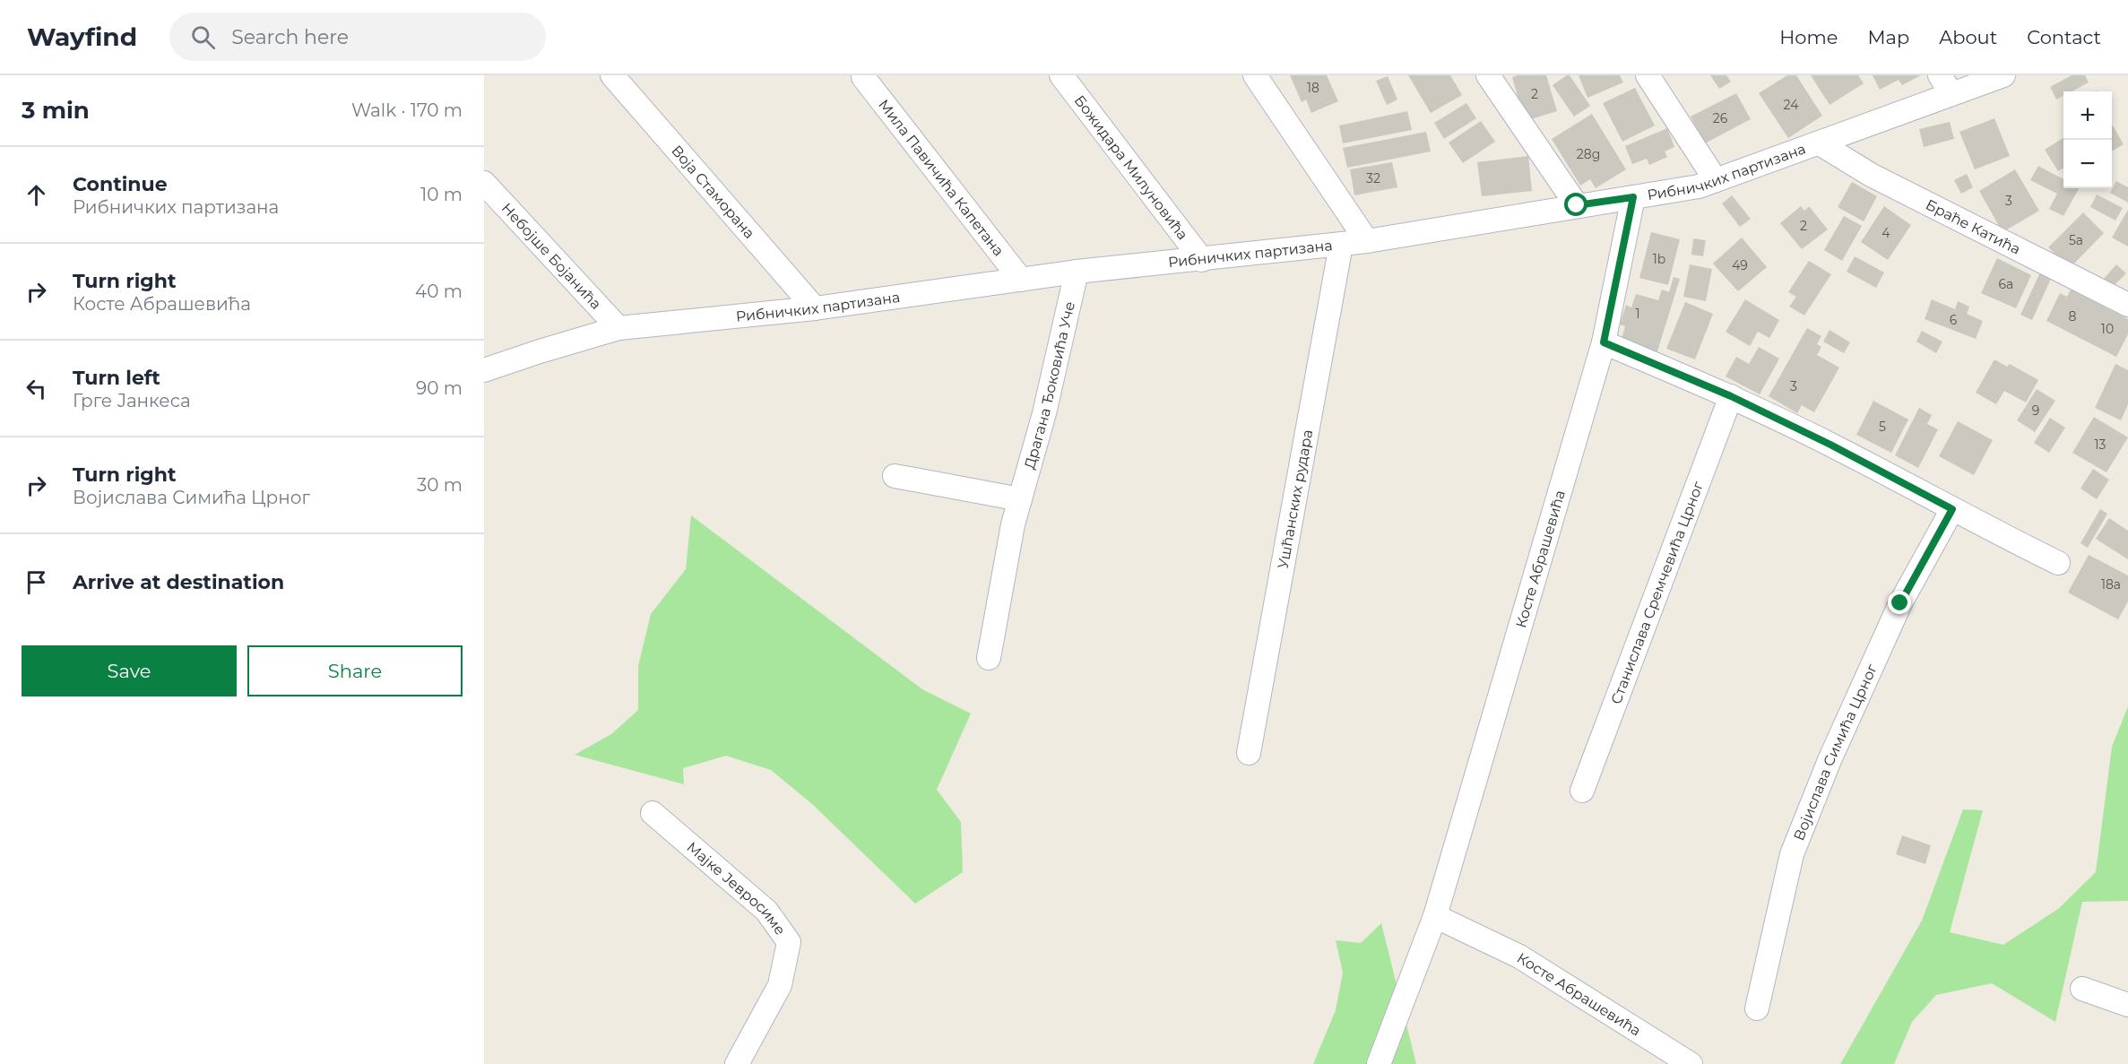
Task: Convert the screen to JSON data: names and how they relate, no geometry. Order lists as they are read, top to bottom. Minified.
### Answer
{"streets":{"street":["Божидара Милуновића","Рибничких партизана","Мила Павичића Капетана","Воја Стаморана","Браће Катића","Небојше Бојанића","Драгана Ђоковића Уче","Ушћанских рудара","Косте Абрашевића","Станислава Сремчевића Црног","Војислава Симића Црног","Мајке Јевросиме"]},"crossings":[["Божидара Милуновића","Рибничких партизана"],["Рибничких партизана","Мила Павичића Капетана"],["Рибничких партизана","Воја Стаморана"],["Рибничких партизана","Браће Катића"],["Рибничких партизана","Небојше Бојанића"],["Рибничких партизана","Драгана Ђоковића Уче"],["Рибничких партизана","Ушћанских рудара"],["Рибничких партизана","Косте Абрашевића"]],"house_numbers":["18","2","24","26","28g","32","3","2","4","5a","1b","49","6a","1","8","6","10","3","9","5","13","18a"],"page":{"header":"Wayfind","search":"Search here","nav":["Home","Map","About","Contact"],"heading":["3 min","Walk · 170 m"],"map_buttons":["+","−"],"list":[["Continue","Рибничких партизана","10 m"],["Turn right","Косте Абрашевића","40 m"],["Turn left","Грге Јанкеса","90 m"],["Turn right","Војислава Симића Црног","30 m"],"Arrive at destination"],"buttons":["Save","Share"]}}
